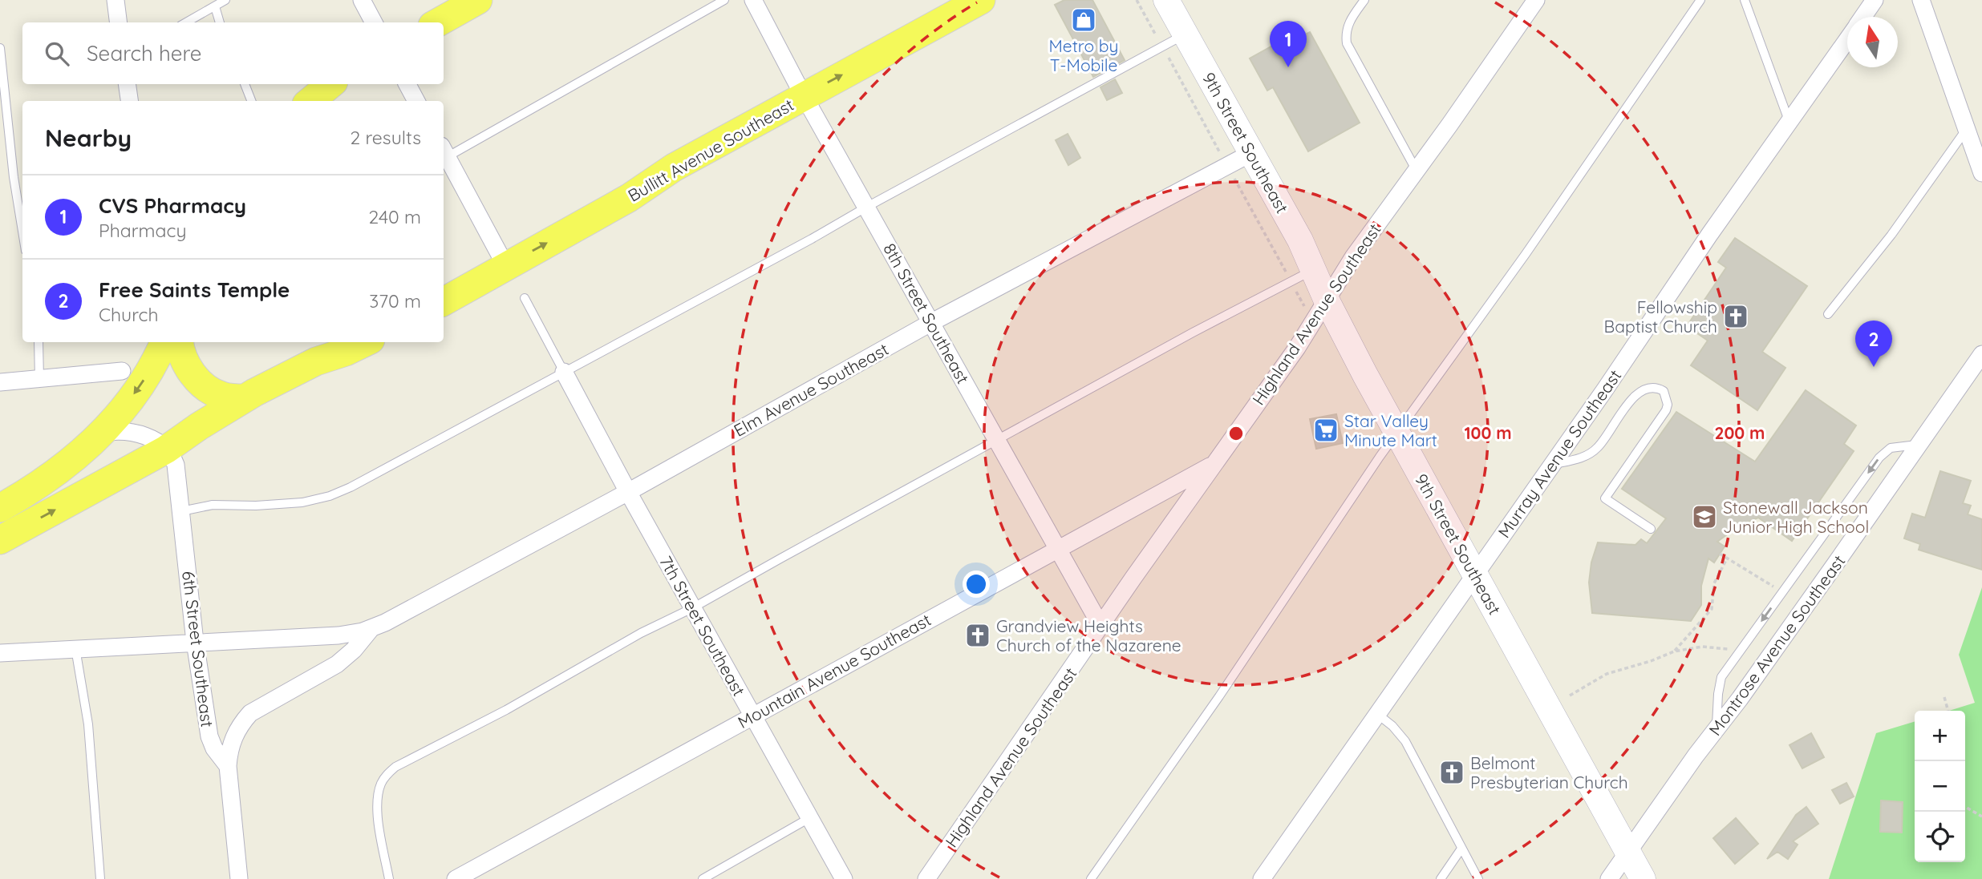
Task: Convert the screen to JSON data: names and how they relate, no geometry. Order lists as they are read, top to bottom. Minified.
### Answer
{"streets":{"main road":["Bullitt Avenue Southeast"],"street":["9th Street Southeast","8th Street Southeast","Highland Avenue Southeast","Elm Avenue Southeast","Murray Avenue Southeast","7th Street Southeast","Montrose Avenue Southeast","6th Street Southeast","Mountain Avenue Southeast"]},"crossings":[["9th Street Southeast","Highland Avenue Southeast"],["9th Street Southeast","Elm Avenue Southeast"],["9th Street Southeast","Murray Avenue Southeast"],["9th Street Southeast","Montrose Avenue Southeast"],["Bullitt Avenue Southeast","8th Street Southeast"],["8th Street Southeast","Highland Avenue Southeast"],["8th Street Southeast","Elm Avenue Southeast"],["8th Street Southeast","Mountain Avenue Southeast"],["Highland Avenue Southeast","Mountain Avenue Southeast"],["Elm Avenue Southeast","7th Street Southeast"],["Elm Avenue Southeast","6th Street Southeast"],["7th Street Southeast","Mountain Avenue Southeast"]],"one_way":["Bullitt Avenue Southeast"],"places":{"shop":["Metro by T-Mobile"],"church":["Fellowship Baptist Church","Grandview Heights Church of the Nazarene","Belmont Presbyterian Church"],"supermarket":["Star Valley Minute Mart"],"school or university":["Stonewall Jackson Junior High School"]},"north":"top","page":{"pins":["1","2"],"search":"Search here","heading":["Nearby","2 results"],"list":[{"mark":"1","name":"CVS Pharmacy","note":"Pharmacy","value":"240 m"},{"mark":"2","name":"Free Saints Temple","note":"Church","value":"370 m"}],"map_buttons":["+","−"]},"rings":["100 m","200 m"]}
